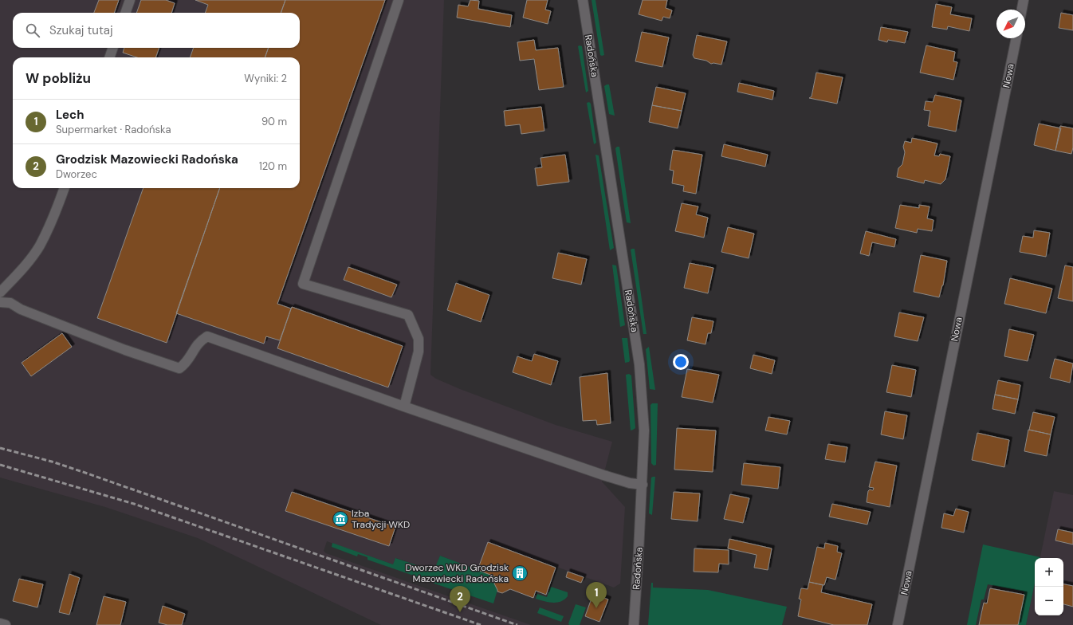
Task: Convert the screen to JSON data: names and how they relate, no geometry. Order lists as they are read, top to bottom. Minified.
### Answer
{"streets":{"street":["Radońska","Nowa"]},"places":{"museum":["Izba Tradycji WKD"],"building":["Dworzec WKD Grodzisk Mazowiecki Radońska"]},"north":"bottom left","page":{"search":"Szukaj tutaj","heading":["W pobliżu","Wyniki: 2"],"list":[{"mark":"1","name":"Lech","note":"Supermarket · Radońska","value":"90 m"},{"mark":"2","name":"Grodzisk Mazowiecki Radońska","note":"Dworzec","value":"120 m"}],"map_buttons":["+","−"],"pins":["1","2"]}}
